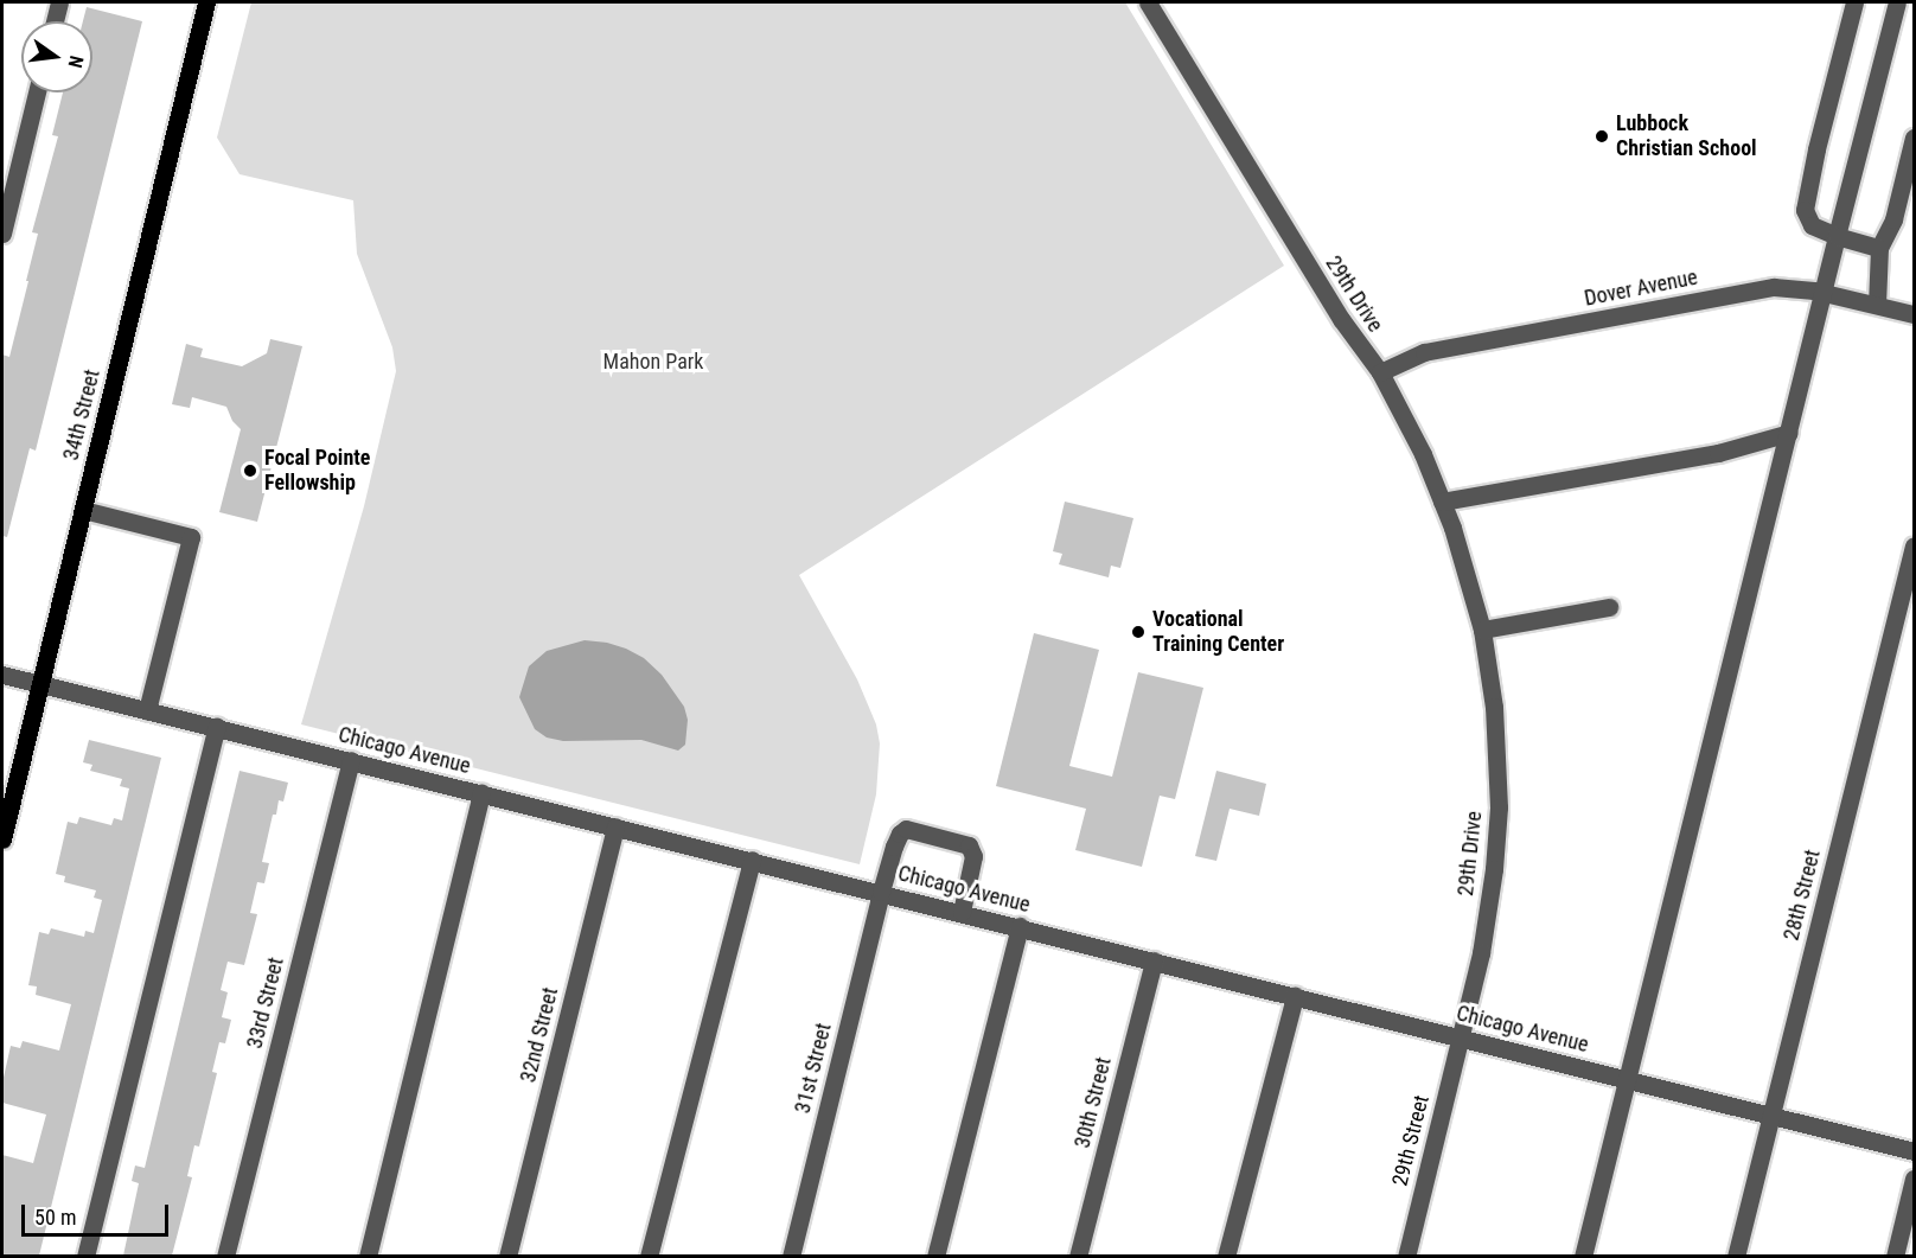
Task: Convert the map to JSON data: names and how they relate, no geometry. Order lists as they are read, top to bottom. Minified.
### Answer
{"streets":{"main road":["34th Street"],"street":["Dover Avenue","29th Drive","Chicago Avenue","28th Street","33rd Street","32nd Street","31st Street","30th Street","29th Street"]},"crossings":[["Dover Avenue","29th Drive"],["29th Drive","Chicago Avenue"],["29th Drive","29th Street"],["34th Street","Chicago Avenue"],["Chicago Avenue","28th Street"],["Chicago Avenue","33rd Street"],["Chicago Avenue","32nd Street"],["Chicago Avenue","31st Street"],["Chicago Avenue","30th Street"],["Chicago Avenue","29th Street"]],"parks":["Mahon Park"],"places":["Lubbock Christian School","Focal Pointe Fellowship","Vocational Training Center"],"scale_bar":"50 m","north":"right"}
